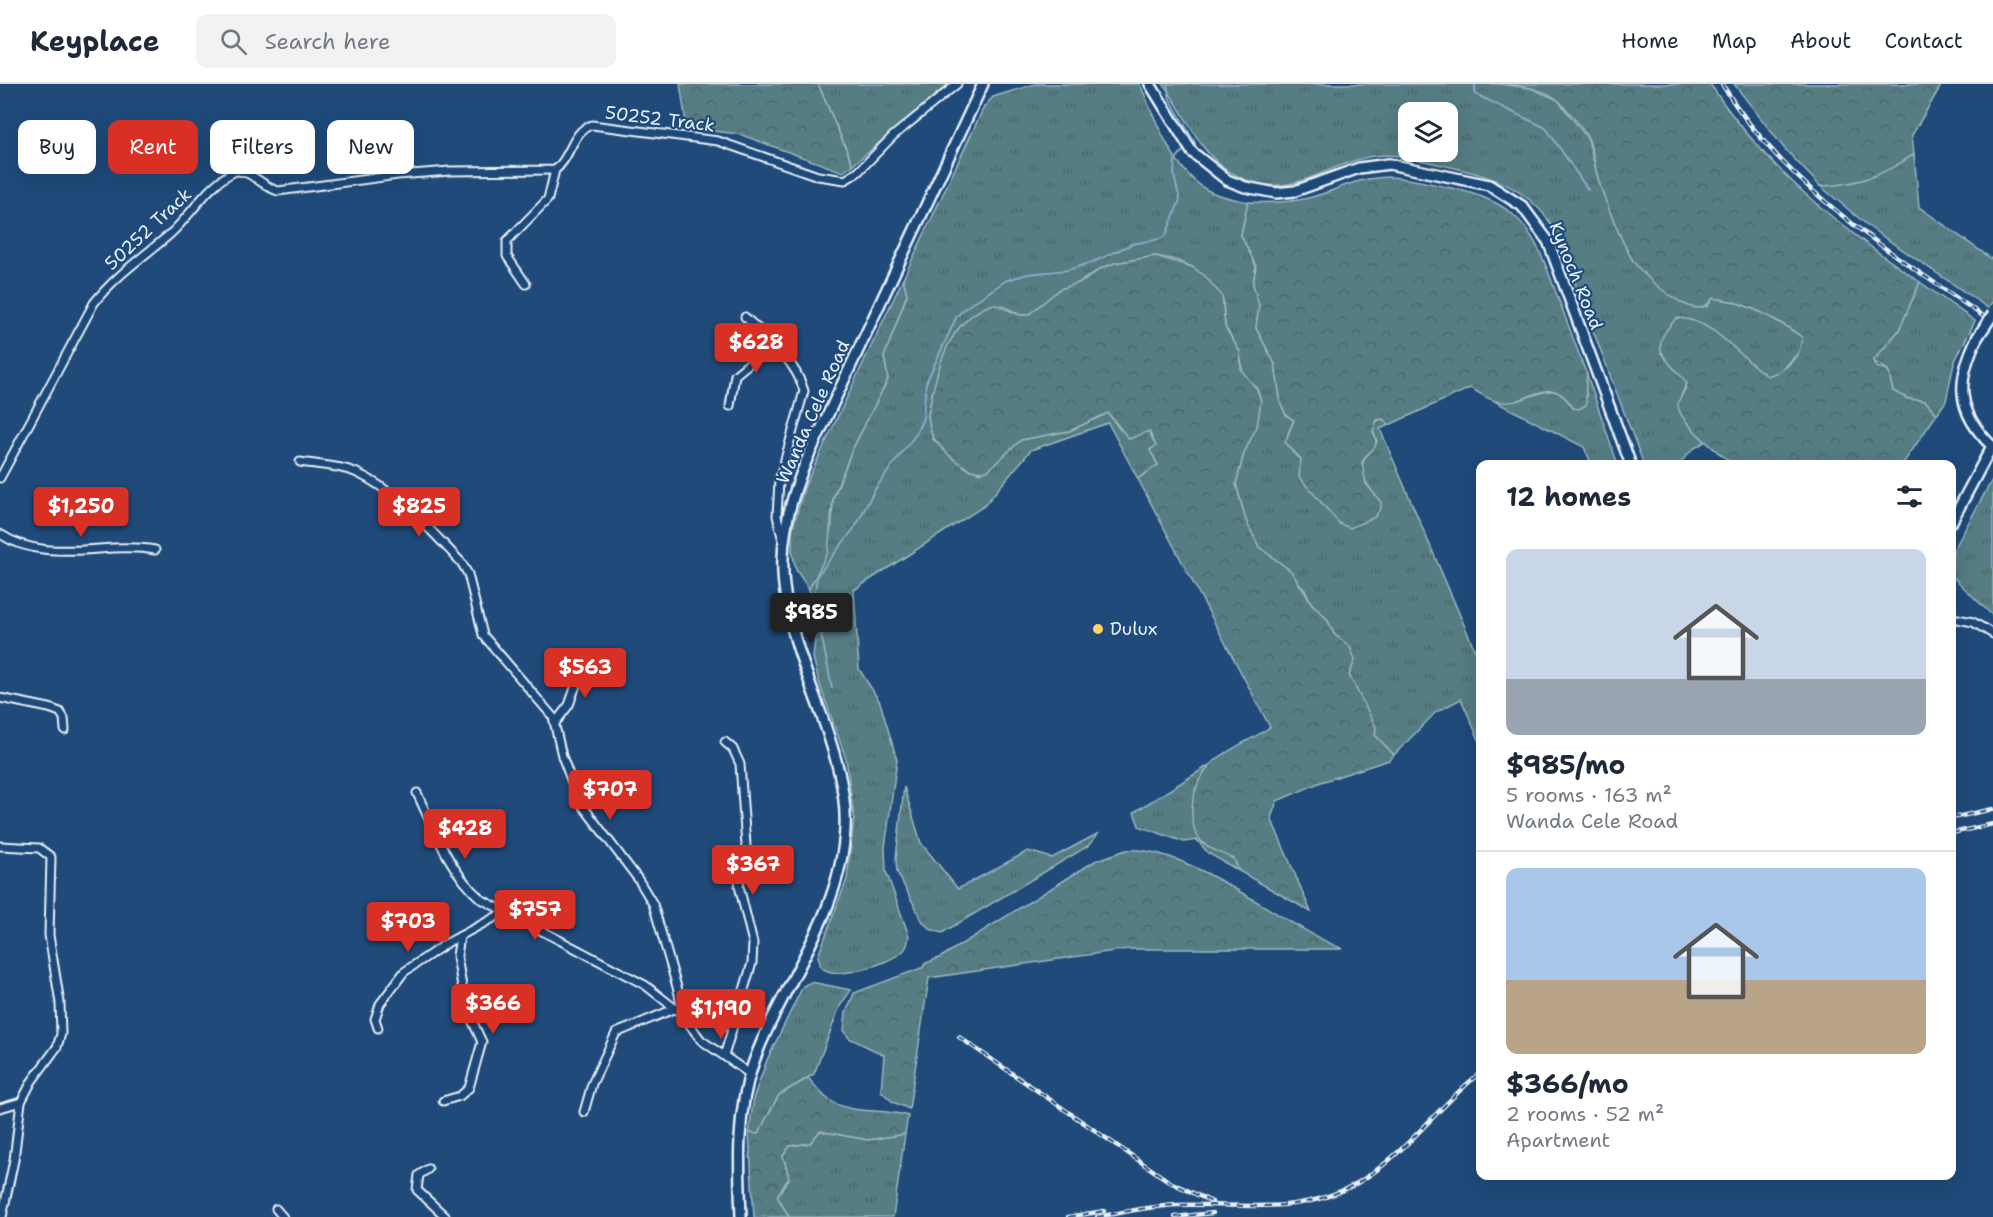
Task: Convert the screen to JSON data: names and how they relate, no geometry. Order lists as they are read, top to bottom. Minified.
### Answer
{"streets":{"street":["50252 Track","Kynoch Road","Wanda Cele Road"]},"places":["Dulux"],"page":{"header":"Keyplace","search":"Search here","nav":["Home","Map","About","Contact"],"chip":["Buy","Rent","Filters","New"],"price":["$628","$1,250","$825","$985","$563","$707","$428","$367","$757","$703","$366","$1,190"],"heading":"12 homes","list":[{"name":"$985/mo","note":"5 rooms · 163 m² · Wanda Cele Road"},{"name":"$366/mo","note":"2 rooms · 52 m² · Apartment"}]}}
